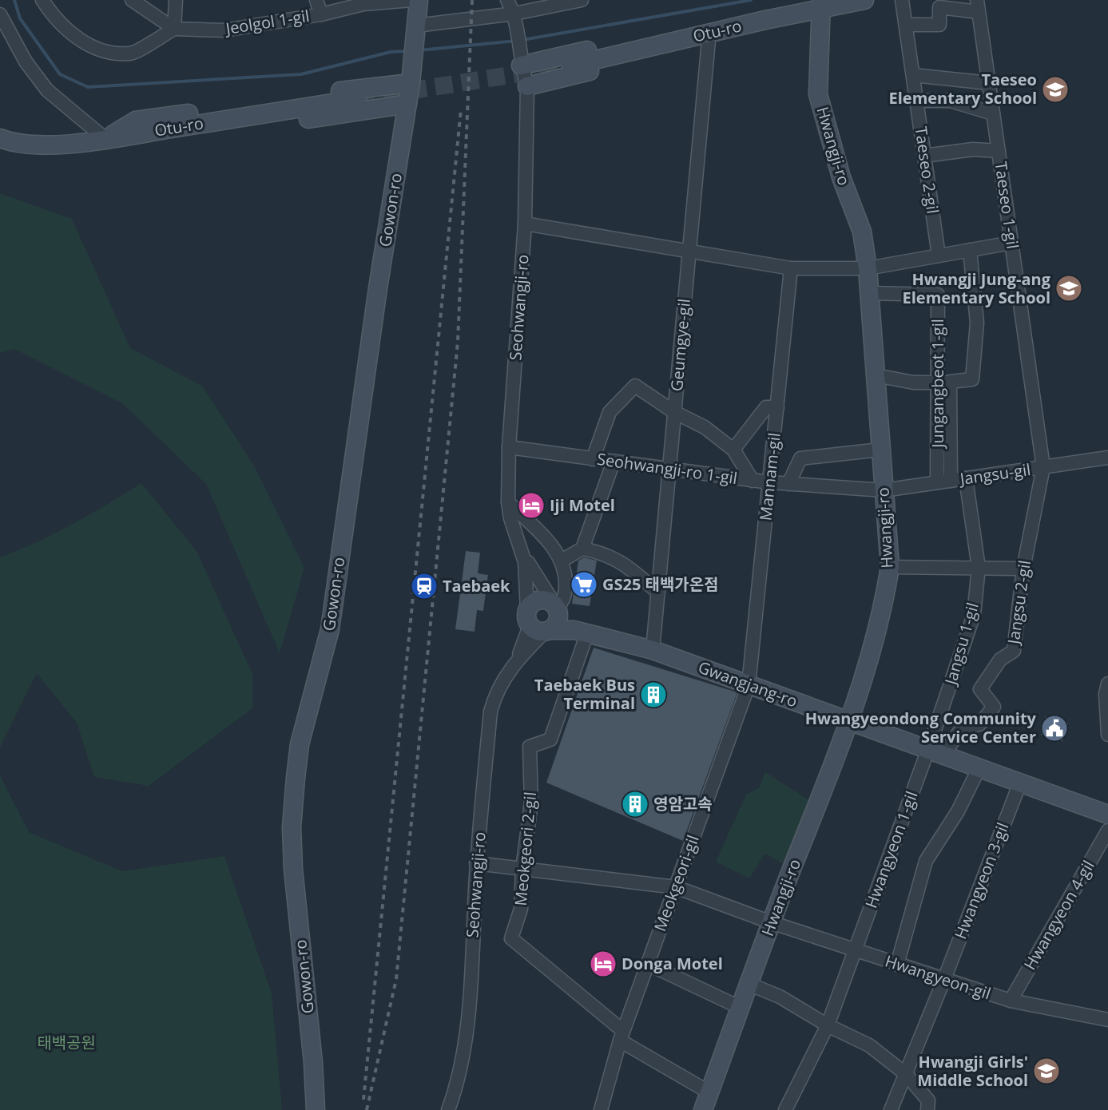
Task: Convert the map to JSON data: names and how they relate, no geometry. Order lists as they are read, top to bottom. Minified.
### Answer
{"streets":{"street":["Jeolgol 1-gil","Otu-ro","Hwangji-ro","Taeseo 2-gil","Taeseo 1-gil","Gowon-ro","Seohwangji-ro","Geumgye-gil","Jungangbeot 1-gil","Seohwangji-ro 1-gil","Jangsu-gil","Mannam-gil","Jangsu 2-gil","Jangsu 1-gil","Gwangjang-ro","Meokgeori 2-gil","Hwangyeon 1-gil","Hwangyeon 3-gil","Meokgeori-gil","Hwangyeon 4-gil","Hwangyeon-gil"]},"crossings":[["Otu-ro","Hwangji-ro"],["Hwangji-ro","Jungangbeot 1-gil"],["Hwangji-ro","Seohwangji-ro 1-gil"],["Hwangji-ro","Jangsu-gil"],["Hwangji-ro","Gwangjang-ro"],["Hwangji-ro","Hwangyeon-gil"],["Taeseo 1-gil","Jangsu-gil"],["Taeseo 1-gil","Jangsu 2-gil"],["Seohwangji-ro","Seohwangji-ro 1-gil"],["Seohwangji-ro","Gwangjang-ro"],["Seohwangji-ro","Hwangyeon-gil"],["Geumgye-gil","Seohwangji-ro 1-gil"],["Geumgye-gil","Gwangjang-ro"],["Jungangbeot 1-gil","Jangsu-gil"],["Seohwangji-ro 1-gil","Jangsu-gil"],["Seohwangji-ro 1-gil","Mannam-gil"],["Jangsu-gil","Jangsu 2-gil"],["Jangsu-gil","Jangsu 1-gil"],["Mannam-gil","Gwangjang-ro"],["Mannam-gil","Meokgeori-gil"],["Jangsu 2-gil","Jangsu 1-gil"],["Jangsu 2-gil","Gwangjang-ro"],["Jangsu 2-gil","Hwangyeon 1-gil"],["Jangsu 1-gil","Gwangjang-ro"],["Jangsu 1-gil","Hwangyeon 1-gil"],["Gwangjang-ro","Meokgeori 2-gil"],["Gwangjang-ro","Hwangyeon 1-gil"],["Gwangjang-ro","Hwangyeon 3-gil"],["Gwangjang-ro","Meokgeori-gil"],["Meokgeori 2-gil","Meokgeori-gil"],["Meokgeori 2-gil","Hwangyeon-gil"],["Hwangyeon 1-gil","Hwangyeon-gil"],["Hwangyeon 3-gil","Hwangyeon-gil"],["Meokgeori-gil","Hwangyeon-gil"],["Hwangyeon 4-gil","Hwangyeon-gil"]],"parks":["태백공원"],"places":{"school or university":["Taeseo Elementary School","Hwangji Jung-ang Elementary School","Hwangji Girls' Middle School"],"hotel":["Iji Motel","Donga Motel"],"supermarket":["GS25 태백가온점"],"station":["Taebaek"],"building":["Taebaek Bus Terminal","영암고속"],"public building":["Hwangyeondong Community Service Center"]}}
